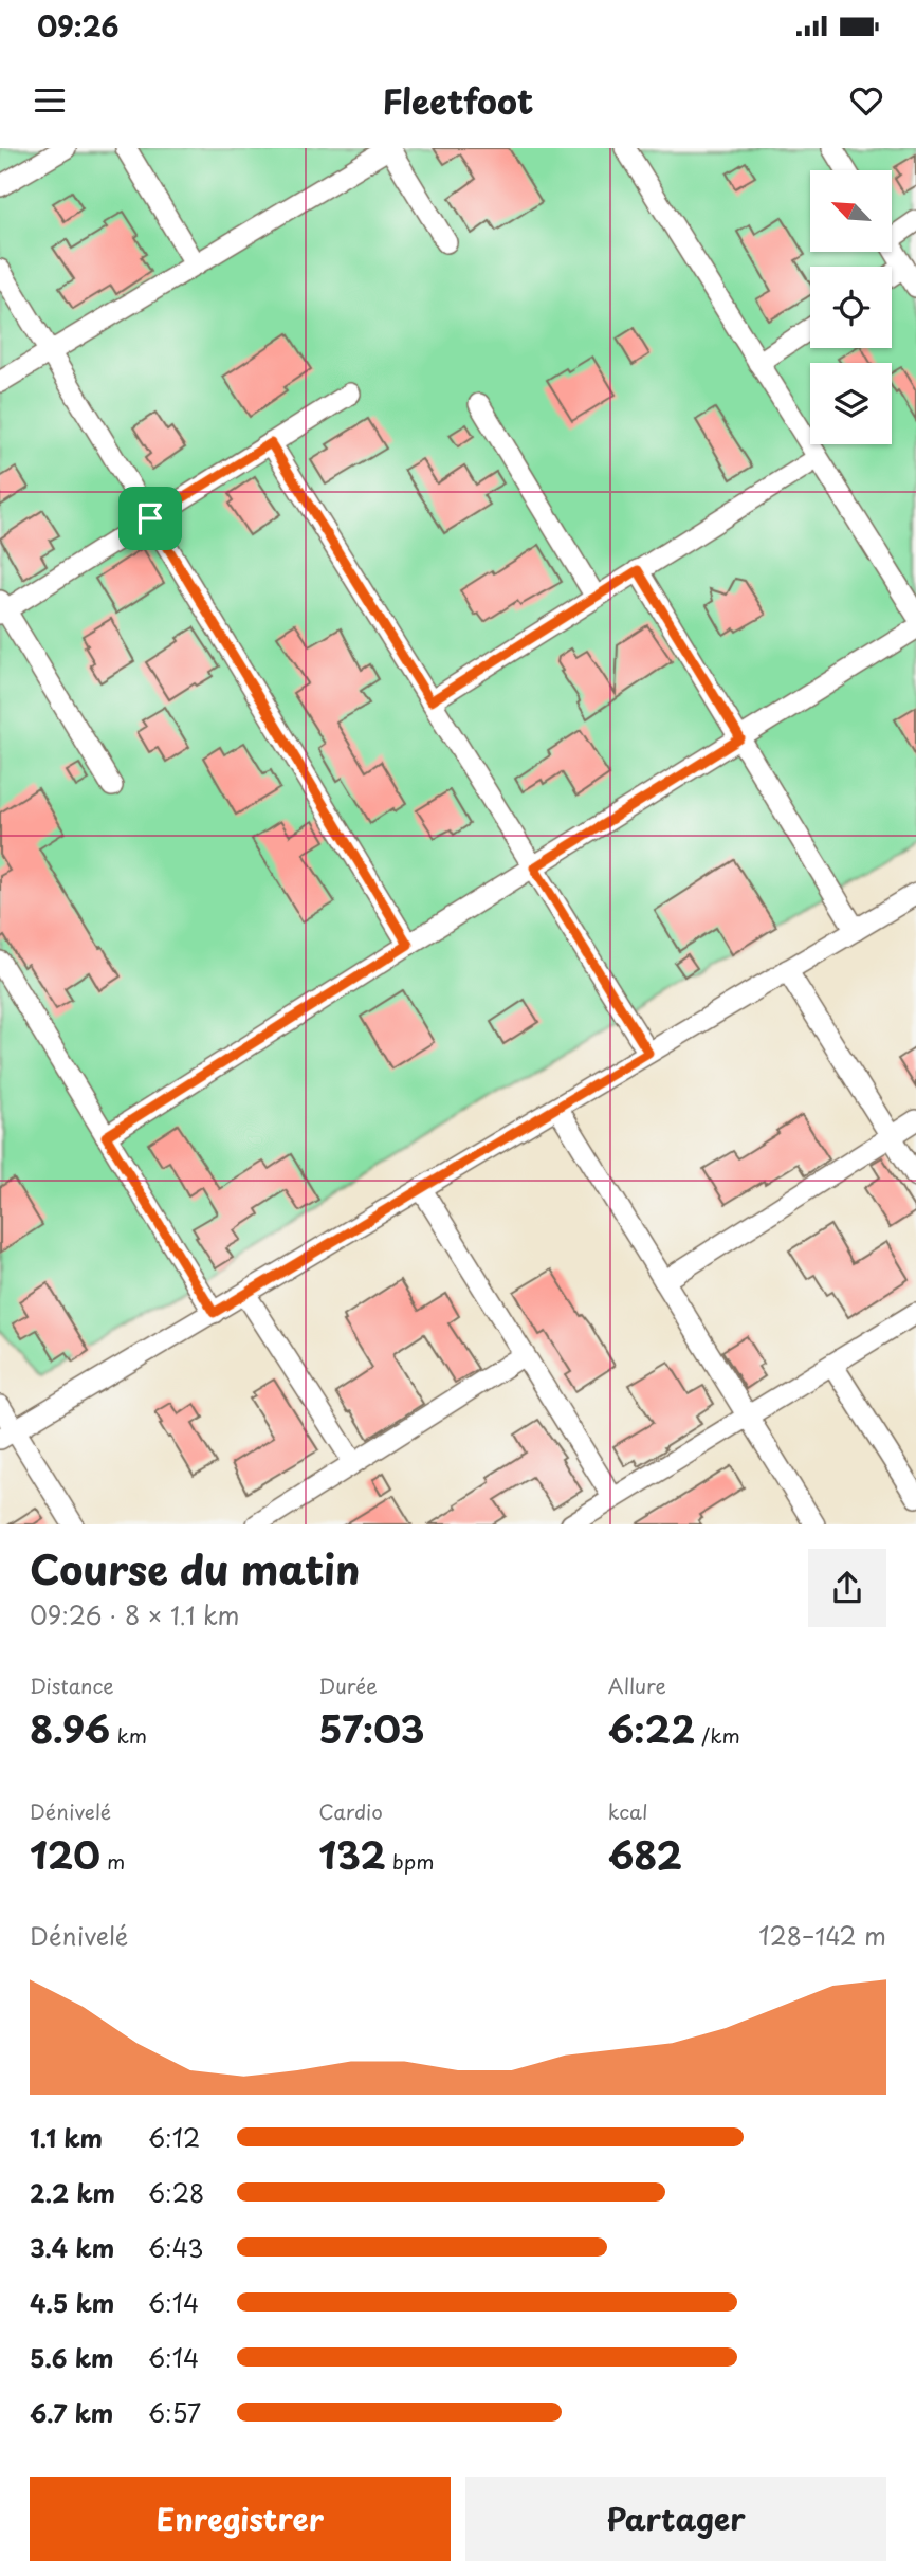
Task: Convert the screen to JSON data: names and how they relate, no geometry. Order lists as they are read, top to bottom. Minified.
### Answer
{"north":"top left","page":{"status":"09:26","header":"Fleetfoot","heading":["Course du matin","09:26 · 8 × 1.1 km"],"stats":[["Distance","8.96 km"],["Durée","57:03"],["Allure","6:22 /km"],["Dénivelé","120 m"],["Cardio","132 bpm"],["kcal","682"]],"chart":["Dénivelé","128–142 m"],"list":[{"name":"1.1 km","note":"6:12"},{"name":"2.2 km","note":"6:28"},{"name":"3.4 km","note":"6:43"},{"name":"4.5 km","note":"6:14"},{"name":"5.6 km","note":"6:14"},{"name":"6.7 km","note":"6:57"}],"buttons":["Enregistrer","Partager"]}}
